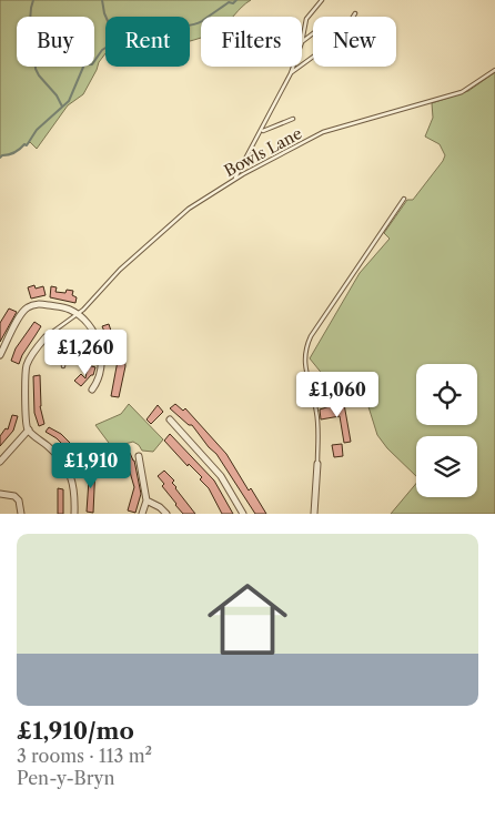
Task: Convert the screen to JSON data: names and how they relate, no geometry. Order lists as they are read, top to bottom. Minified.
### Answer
{"streets":{"lane":["Bowls Lane"]},"page":{"chip":["Buy","Rent","Filters","New"],"price":["£1,260","£1,060","£1,910"],"list":[{"name":"£1,910/mo","note":"3 rooms · 113 m² · Pen-y-Bryn"}]}}
